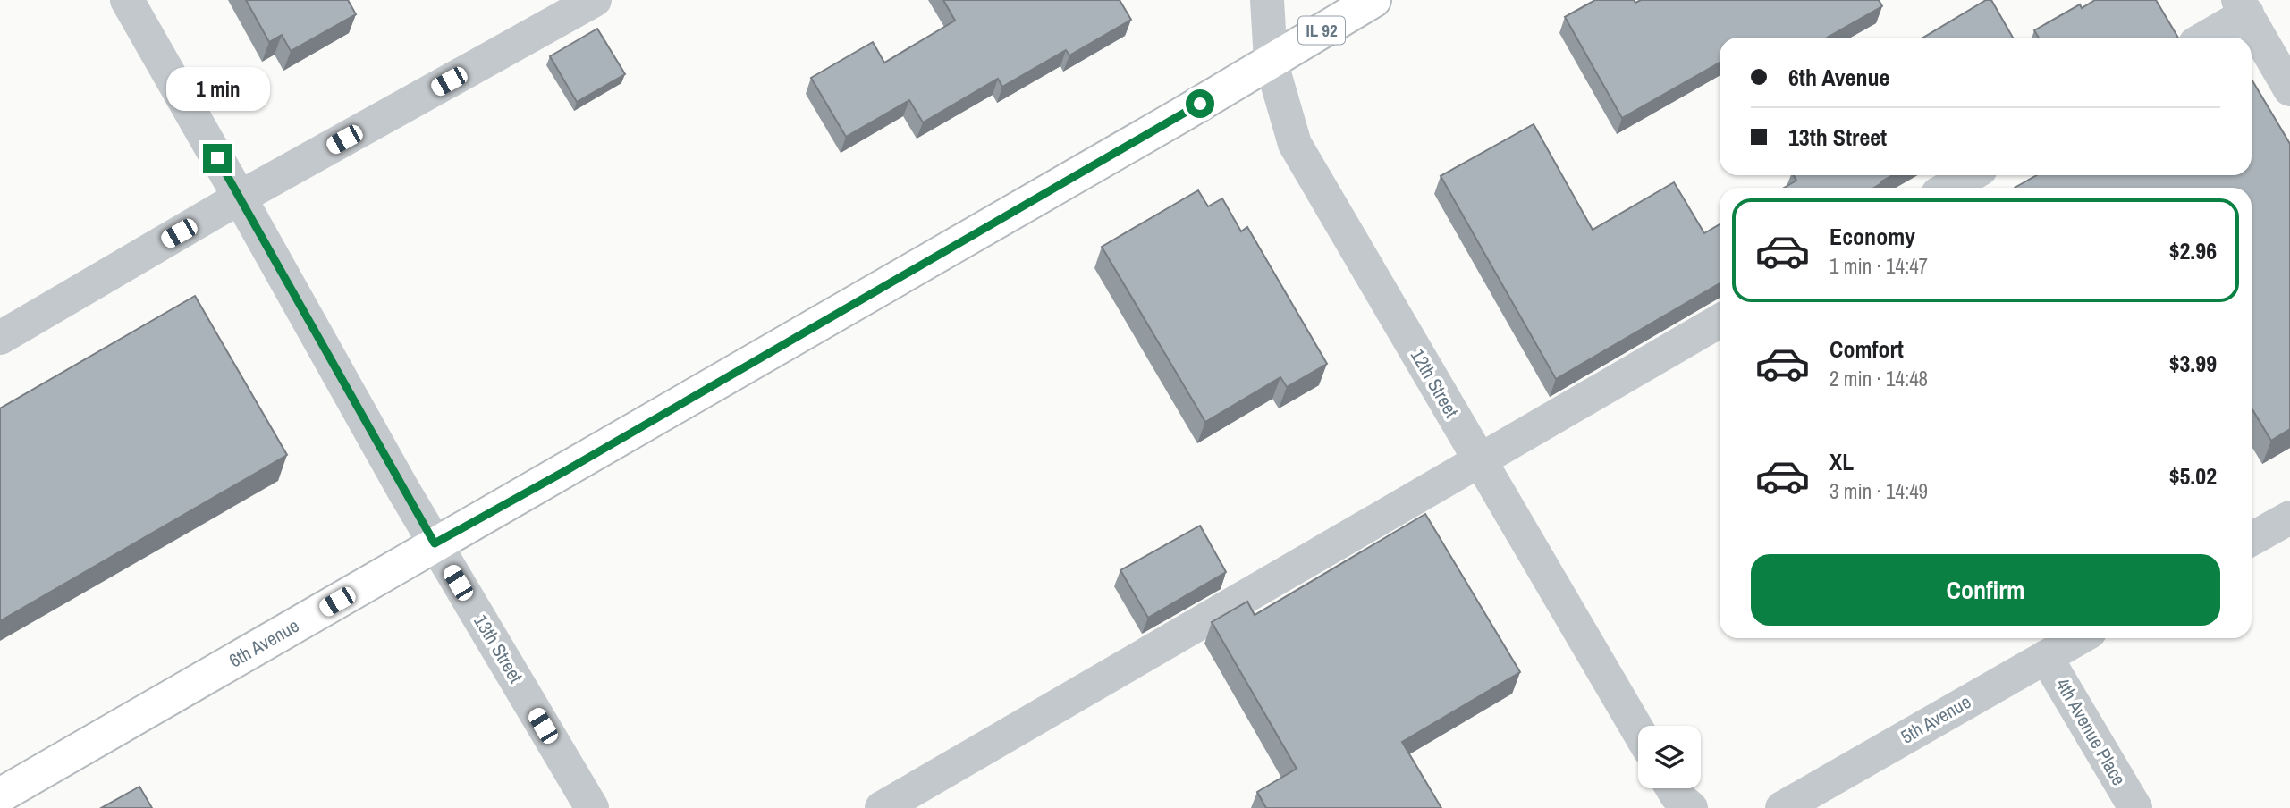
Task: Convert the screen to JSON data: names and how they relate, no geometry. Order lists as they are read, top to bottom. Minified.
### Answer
{"streets":{"main road":["IL 92","6th Avenue"],"street":["12th Street","13th Street","5th Avenue","4th Avenue Place"]},"crossings":[["12th Street","6th Avenue"],["6th Avenue","13th Street"],["5th Avenue","4th Avenue Place"]],"page":{"banner":["6th Avenue","13th Street"],"bubble":"1 min","list":[{"name":"Economy","note":"1 min · 14:47","value":"$2.96"},{"name":"Comfort","note":"2 min · 14:48","value":"$3.99"},{"name":"XL","note":"3 min · 14:49","value":"$5.02"}],"buttons":"Confirm"}}
